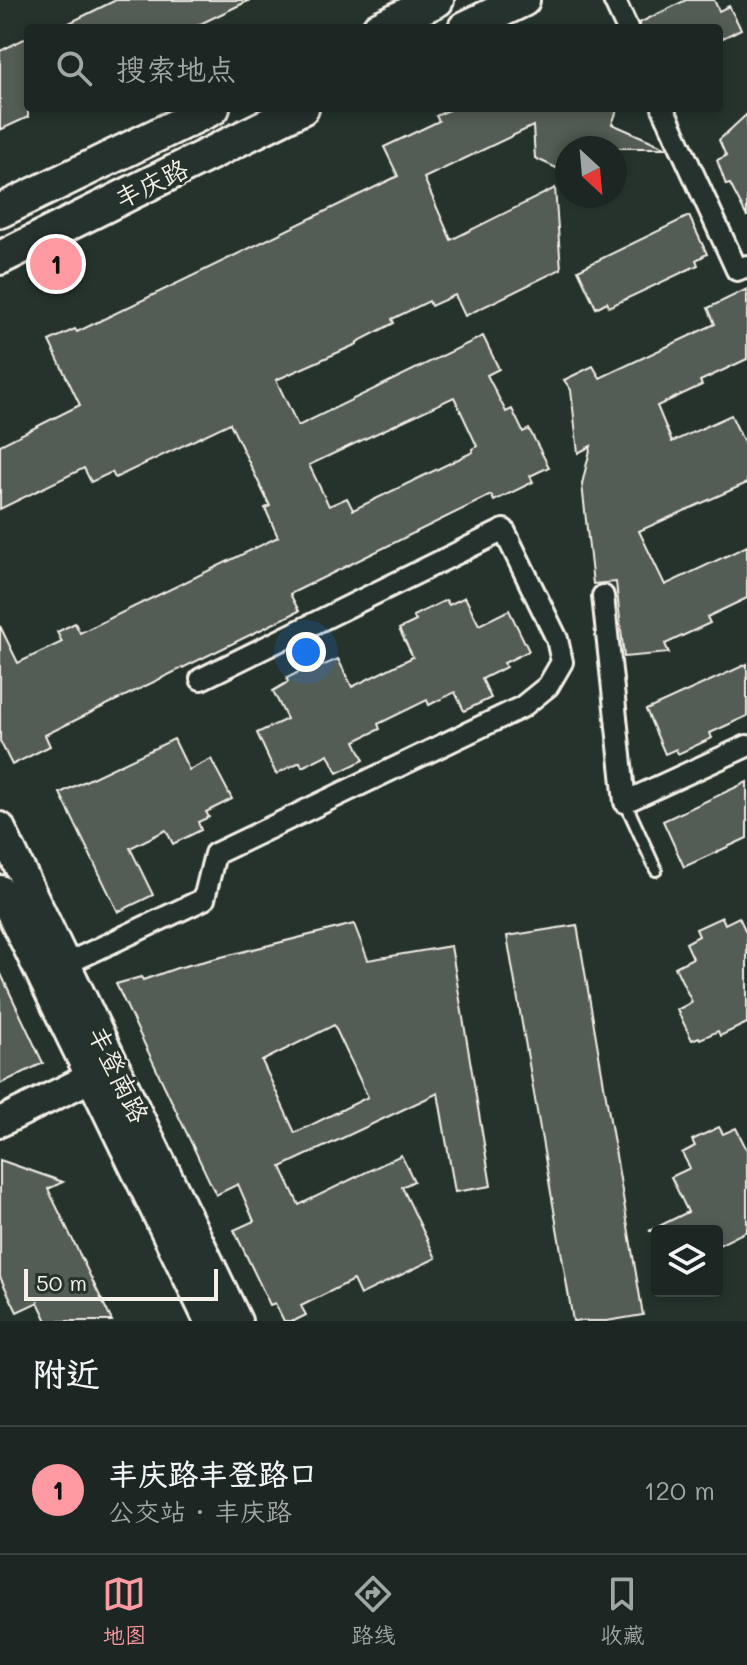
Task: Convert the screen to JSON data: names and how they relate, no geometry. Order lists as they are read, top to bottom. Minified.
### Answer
{"streets":{"main road":["丰庆路"],"street":["丰登南路"]},"scale_bar":"50 m","north":"bottom right","page":{"search":"搜索地点","pins":"1","scale":"50 m","heading":"附近","list":[{"mark":"1","name":"丰庆路丰登路口","note":"公交站 · 丰庆路","value":"120 m"}],"nav":["地图","路线","收藏"]}}
